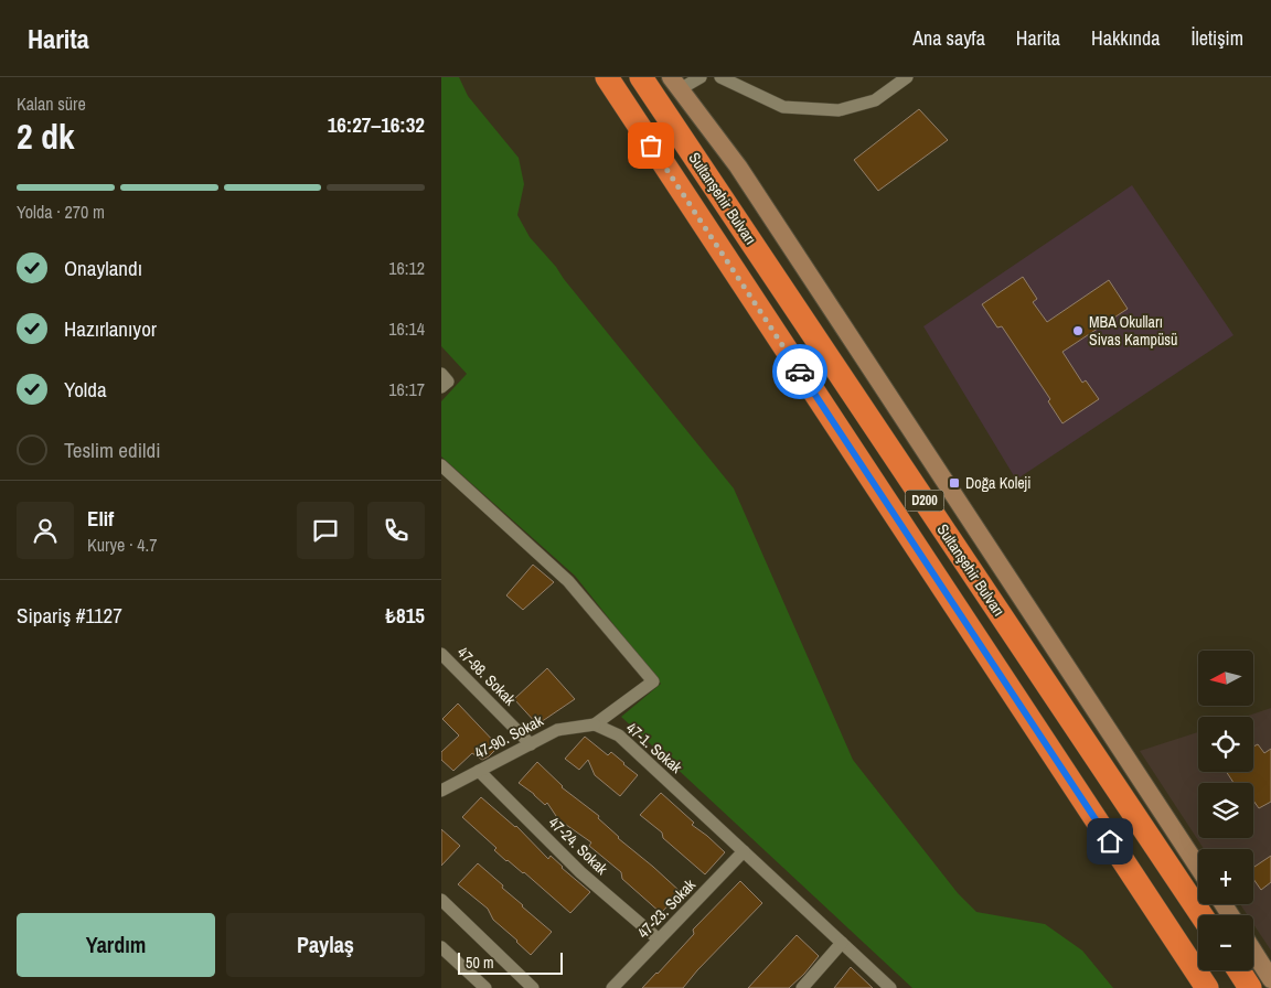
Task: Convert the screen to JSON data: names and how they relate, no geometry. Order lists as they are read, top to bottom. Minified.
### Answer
{"streets":{"highway":["Sultanşehir Bulvarı","D200"],"street":["47-98. Sokak","47-90. Sokak","47-1. Sokak","47-24. Sokak","47-23. Sokak"]},"crossings":[["47-98. Sokak","47-90. Sokak"],["47-90. Sokak","47-1. Sokak"],["47-90. Sokak","47-24. Sokak"],["47-1. Sokak","47-23. Sokak"],["47-24. Sokak","47-23. Sokak"]],"places":{"other":["MBA Okulları Sivas Kampüsü"],"transit":["Doğa Koleji"]},"scale_bar":"50 m","north":"left","page":{"header":"Harita","nav":["Ana sayfa","Harita","Hakkında","İletişim"],"heading":["2 dk","Kalan süre","16:27–16:32"],"panel":["Elif","Kurye · 4.7","Sipariş #1127","₺815"],"bar":"Yolda · 270 m","list":[["Onaylandı","16:12"],["Hazırlanıyor","16:14"],["Yolda","16:17"],"Teslim edildi"],"map_buttons":["+","−"],"buttons":["Yardım","Paylaş"],"scale":"50 m"}}
